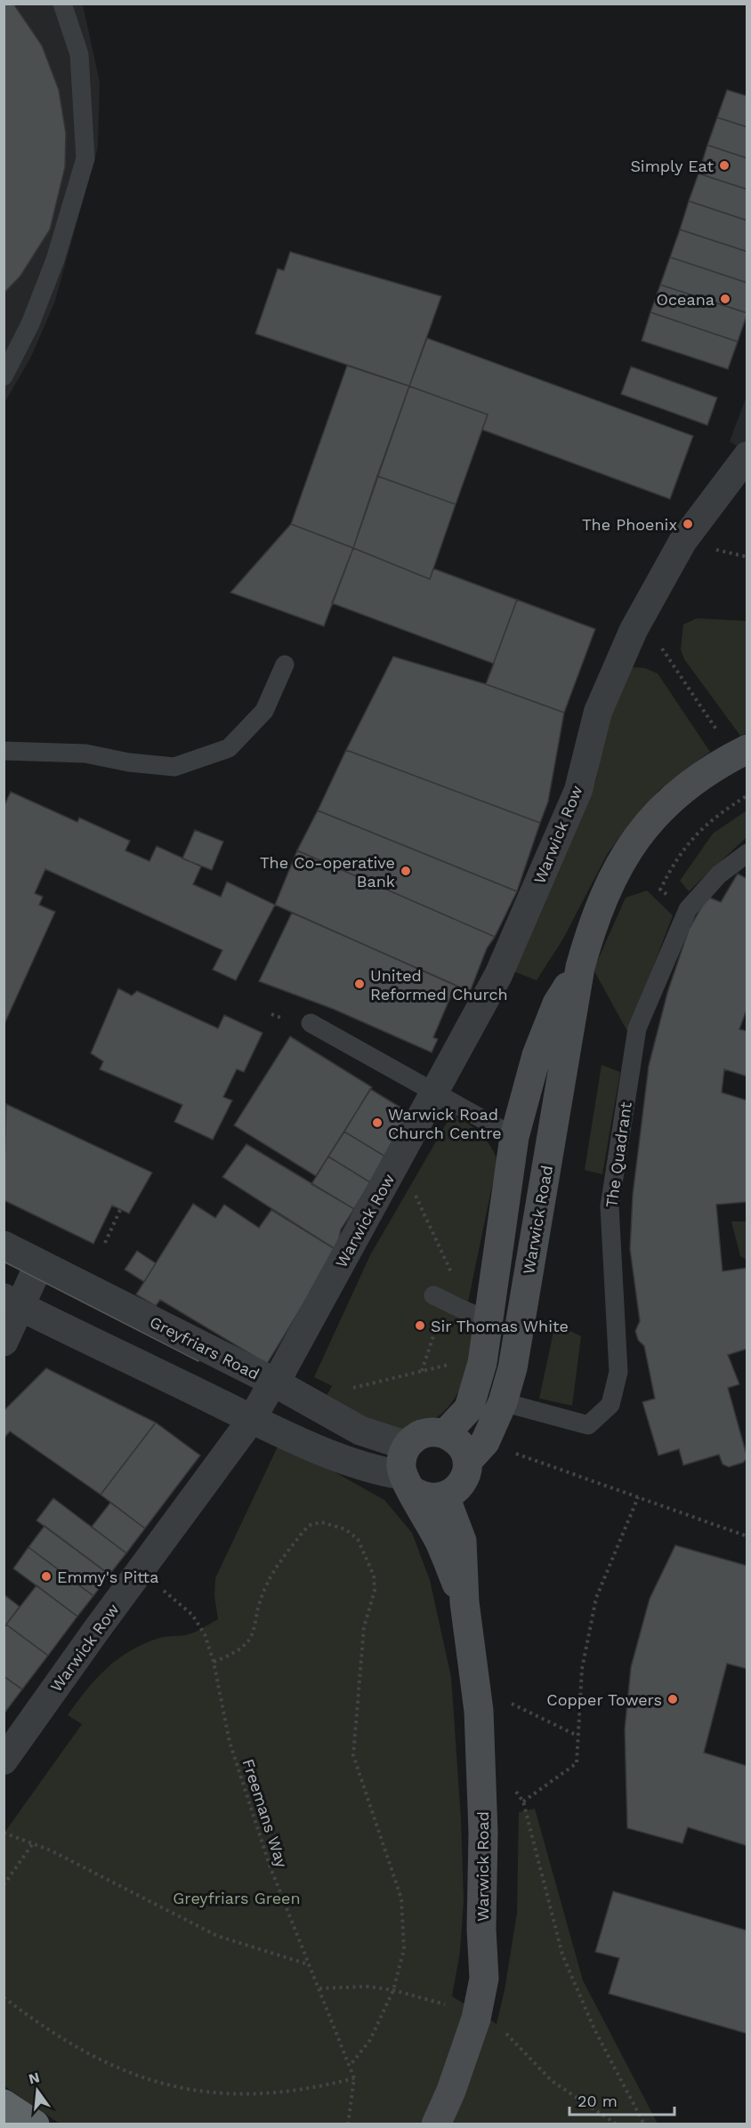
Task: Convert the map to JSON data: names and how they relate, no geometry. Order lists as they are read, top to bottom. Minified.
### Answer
{"streets":{"main road":["Warwick Road"],"street":["Warwick Row","Greyfriars Road"],"lane":["The Quadrant"],"path":["Freemans Way"]},"crossings":[["Warwick Row","Greyfriars Road"],["Warwick Row","Freemans Way"],["The Quadrant","Warwick Road"],["Warwick Road","Greyfriars Road"]],"parks":["Greyfriars Green"],"places":["Simply Eat","Oceana","The Phoenix","The Co-operative Bank","United Reformed Church","Warwick Road Church Centre","Sir Thomas White","Emmy's Pitta","Copper Towers"],"scale_bar":"20 m","north":"top"}
